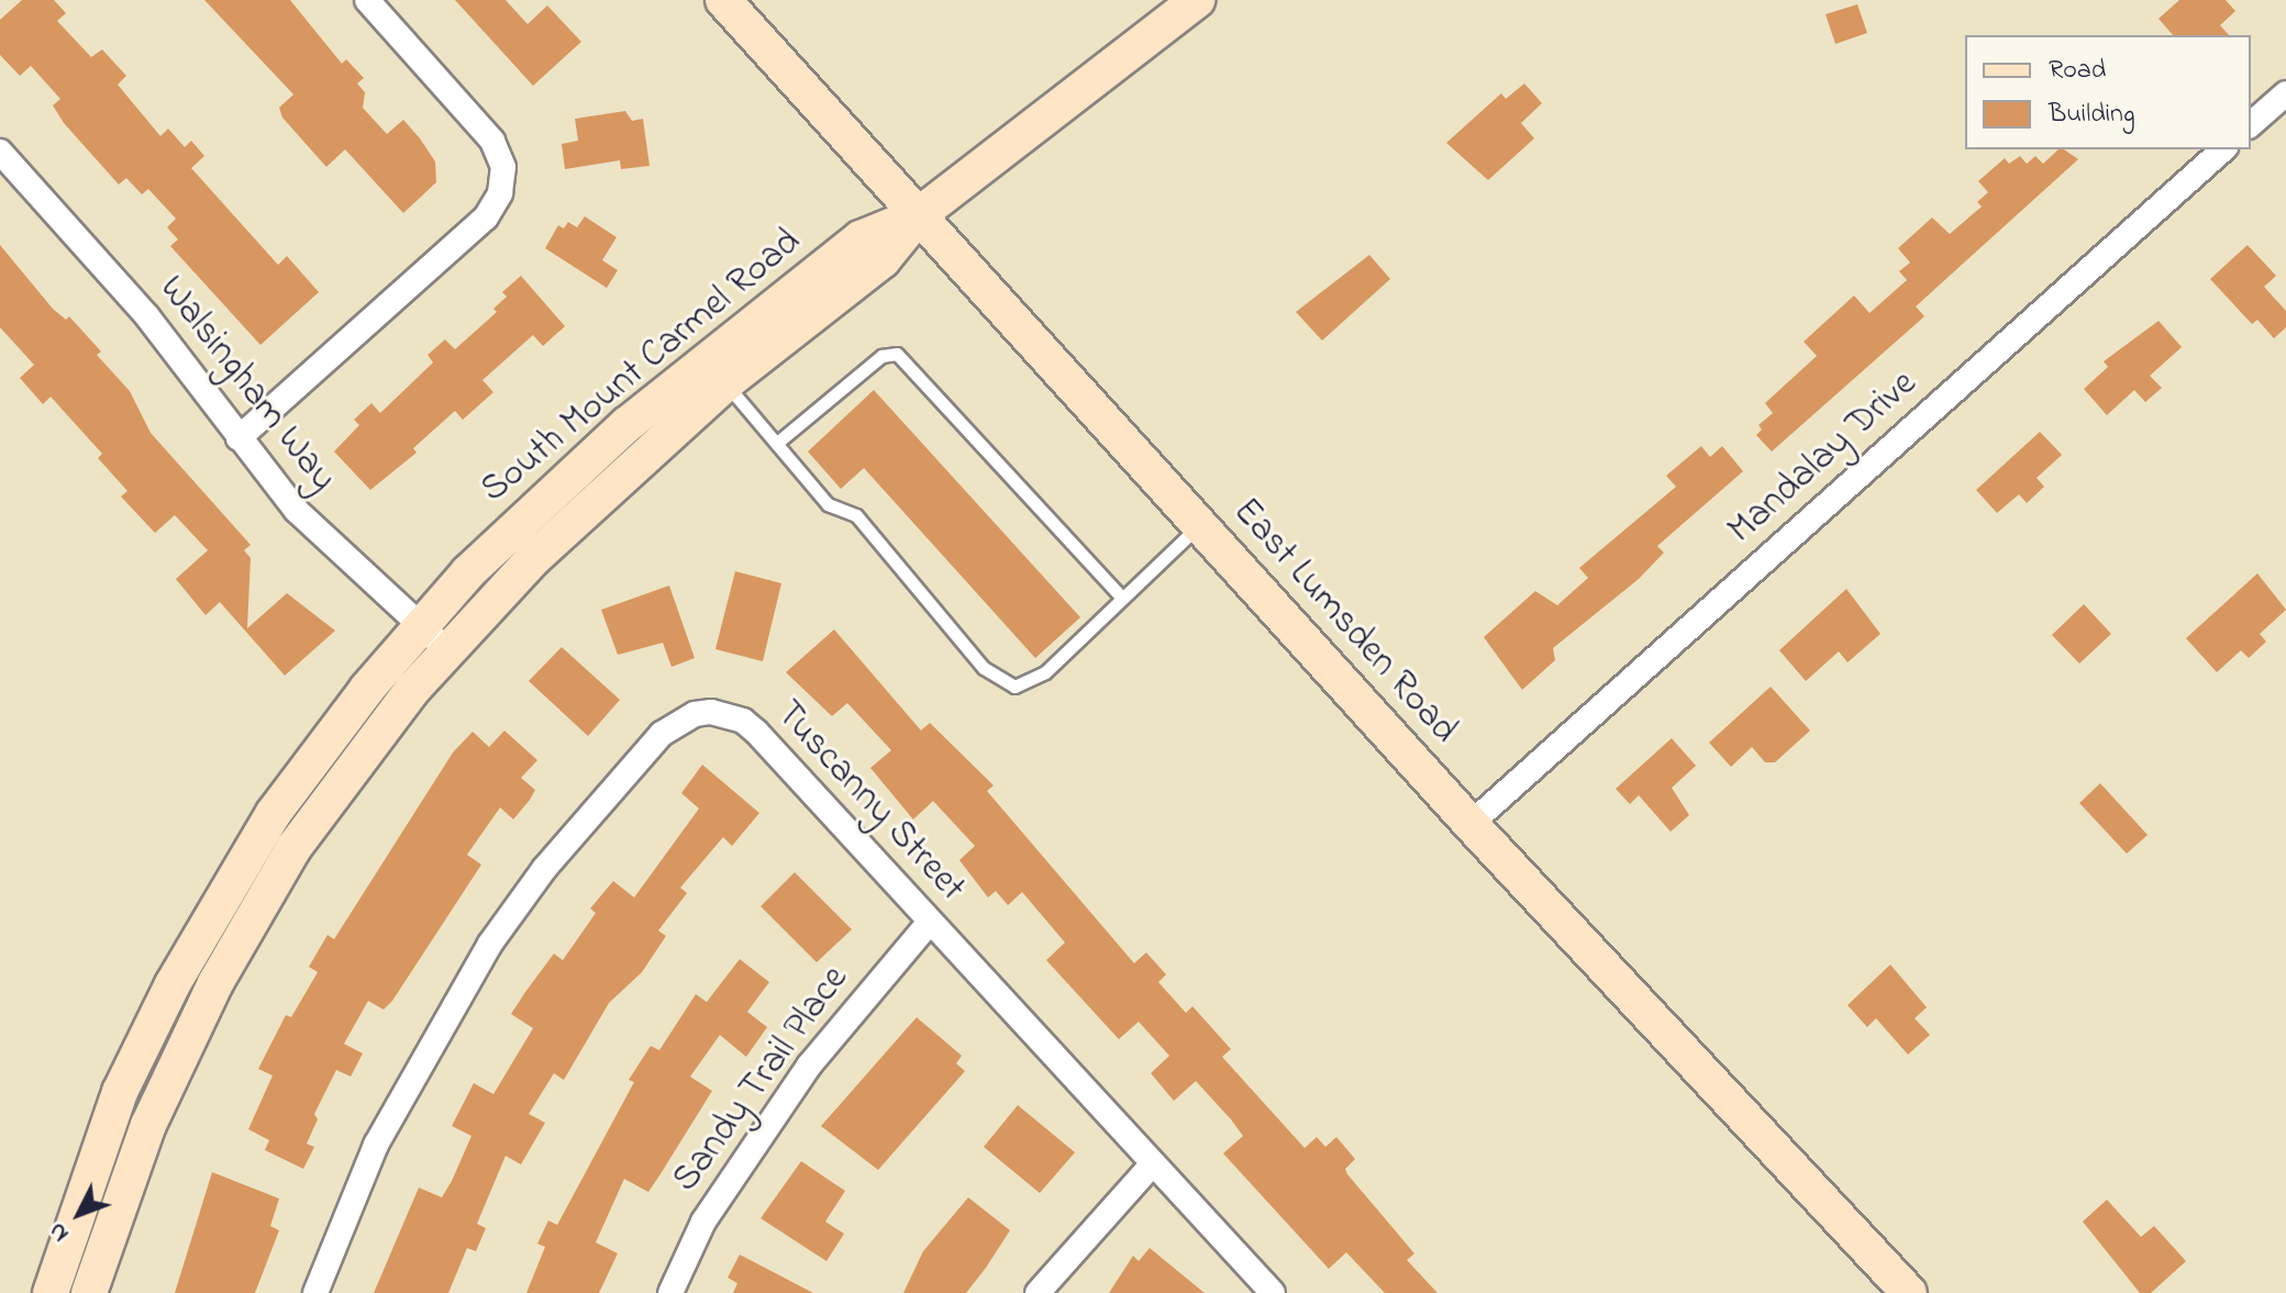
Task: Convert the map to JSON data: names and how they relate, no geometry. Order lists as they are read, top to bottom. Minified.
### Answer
{"streets":{"street":["South Mount Carmel Road","Walsingham Way","Mandalay Drive","East Lumsden Road","Tuscanny Street","Sandy Trail Place"]},"crossings":[["South Mount Carmel Road","Walsingham Way"],["South Mount Carmel Road","East Lumsden Road"],["Mandalay Drive","East Lumsden Road"],["Tuscanny Street","Sandy Trail Place"]],"legend":["Road","Building"],"north":"bottom left"}
